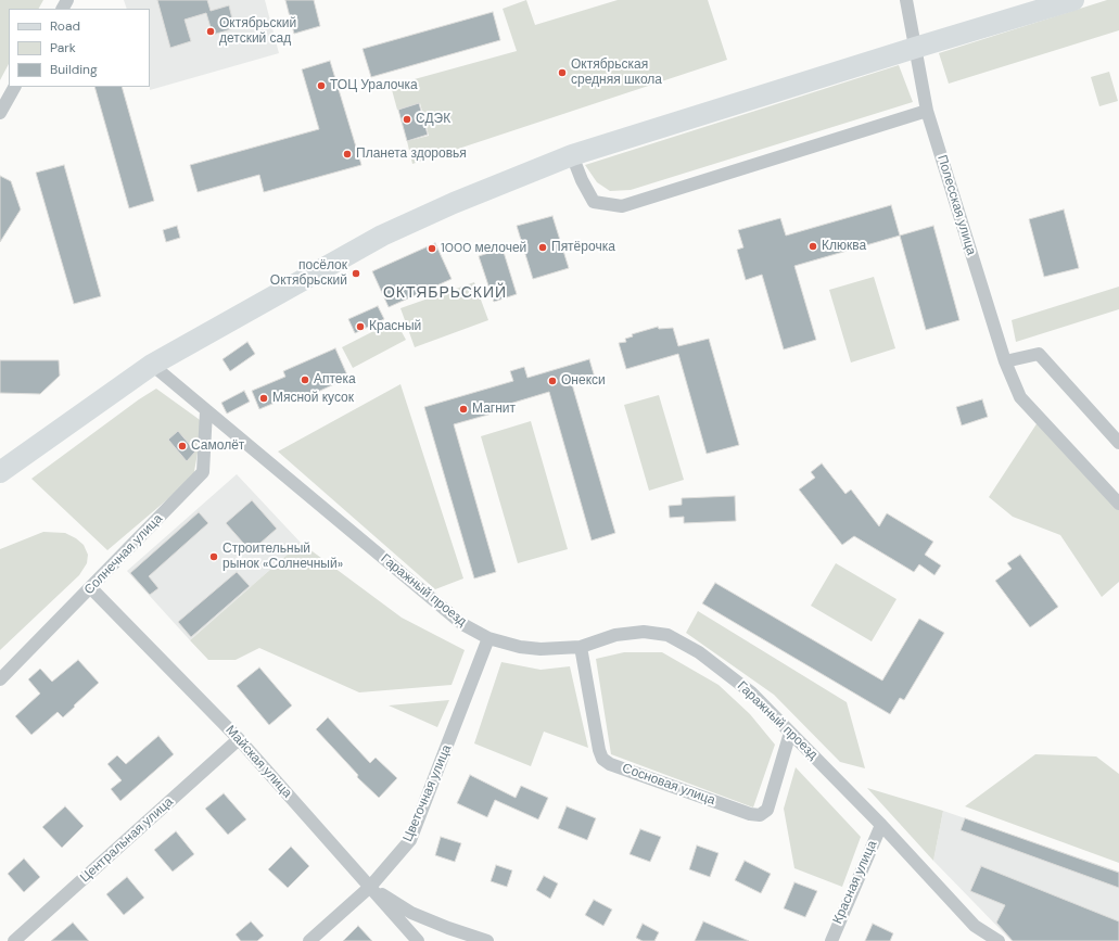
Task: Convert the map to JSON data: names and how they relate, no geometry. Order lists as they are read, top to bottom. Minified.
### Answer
{"streets":{"street":["Полесская улица","Солнечная улица","Гаражный проезд","Майская улица","Сосновая улица","Цветочная улица","Центральная улица","Красная улица"]},"crossings":[["Солнечная улица","Гаражный проезд"],["Солнечная улица","Майская улица"],["Гаражный проезд","Сосновая улица"],["Гаражный проезд","Цветочная улица"],["Гаражный проезд","Красная улица"],["Майская улица","Цветочная улица"],["Майская улица","Центральная улица"]],"districts":["ОКТЯБРЬСКИЙ"],"places":["Октябрьский детский сад","Октябрьская средняя школа","ТОЦ Уралочка","СДЭК","Планета здоровья","Клюква","Пятёрочка","1000 мелочей","посёлок Октябрьский","Красный","Аптека","Онекси","Мясной кусок","Магнит","Самолёт","Строительный рынок «Солнечный»"],"legend":["Road","Park","Building"]}
